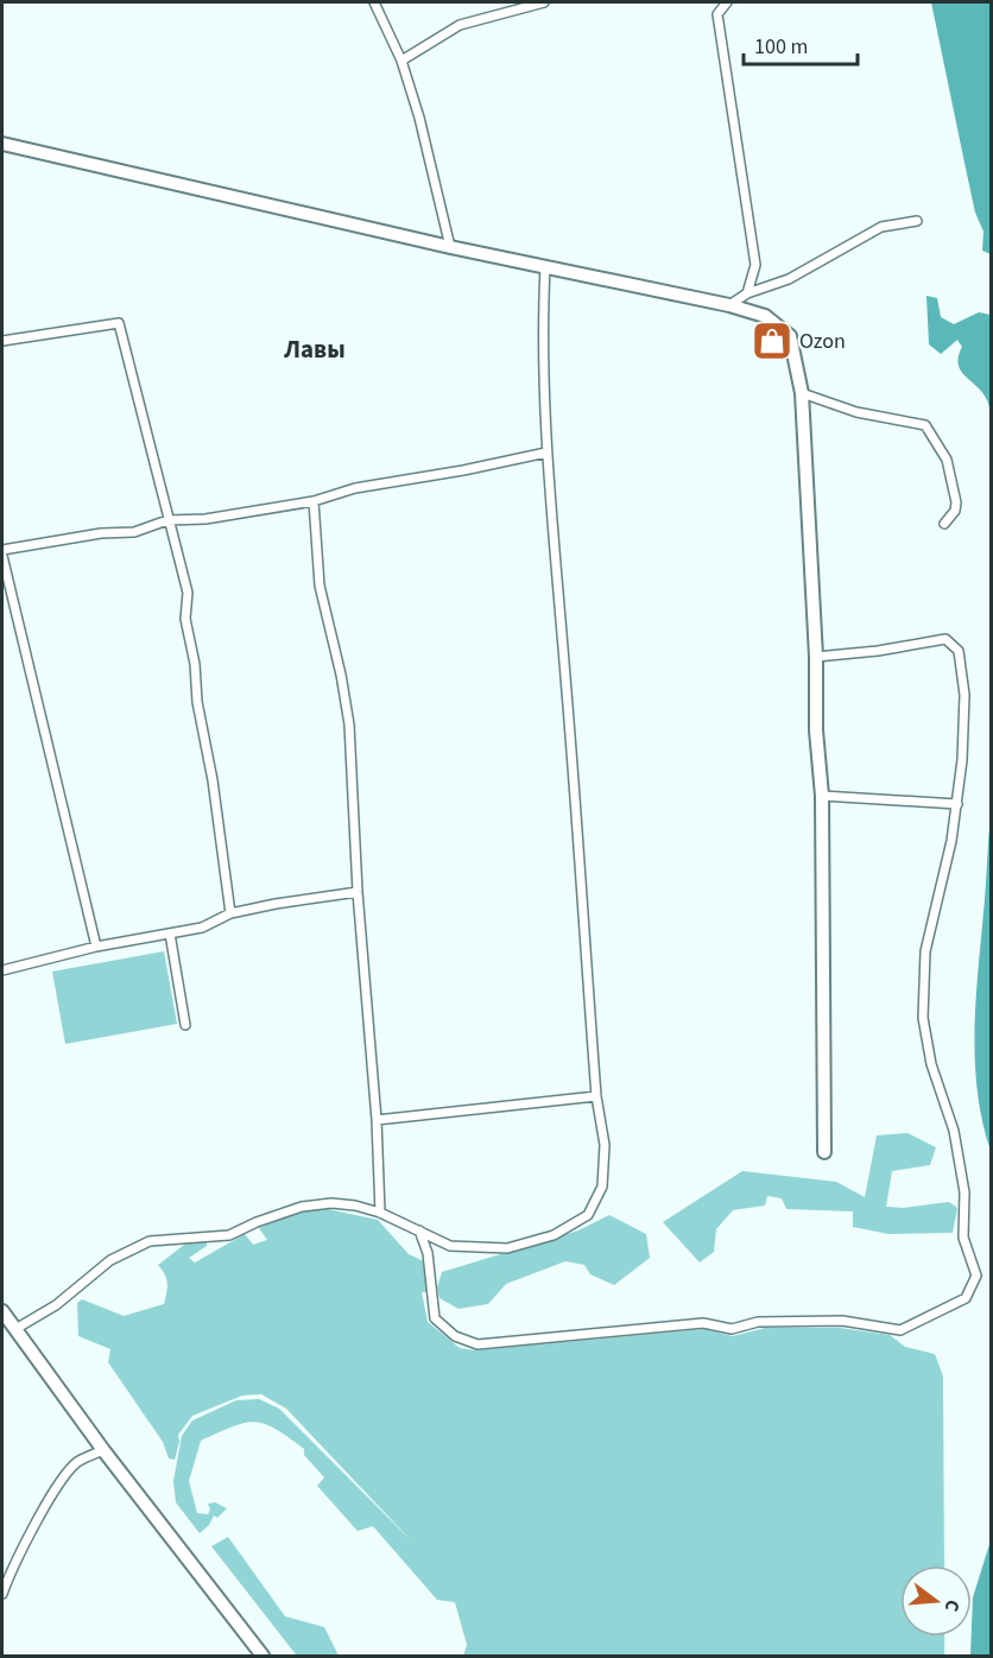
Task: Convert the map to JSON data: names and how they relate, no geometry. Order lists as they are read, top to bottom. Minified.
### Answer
{"districts":["Лавы"],"places":{"shop":["Ozon"]},"scale_bar":"100 m","north":"right"}
